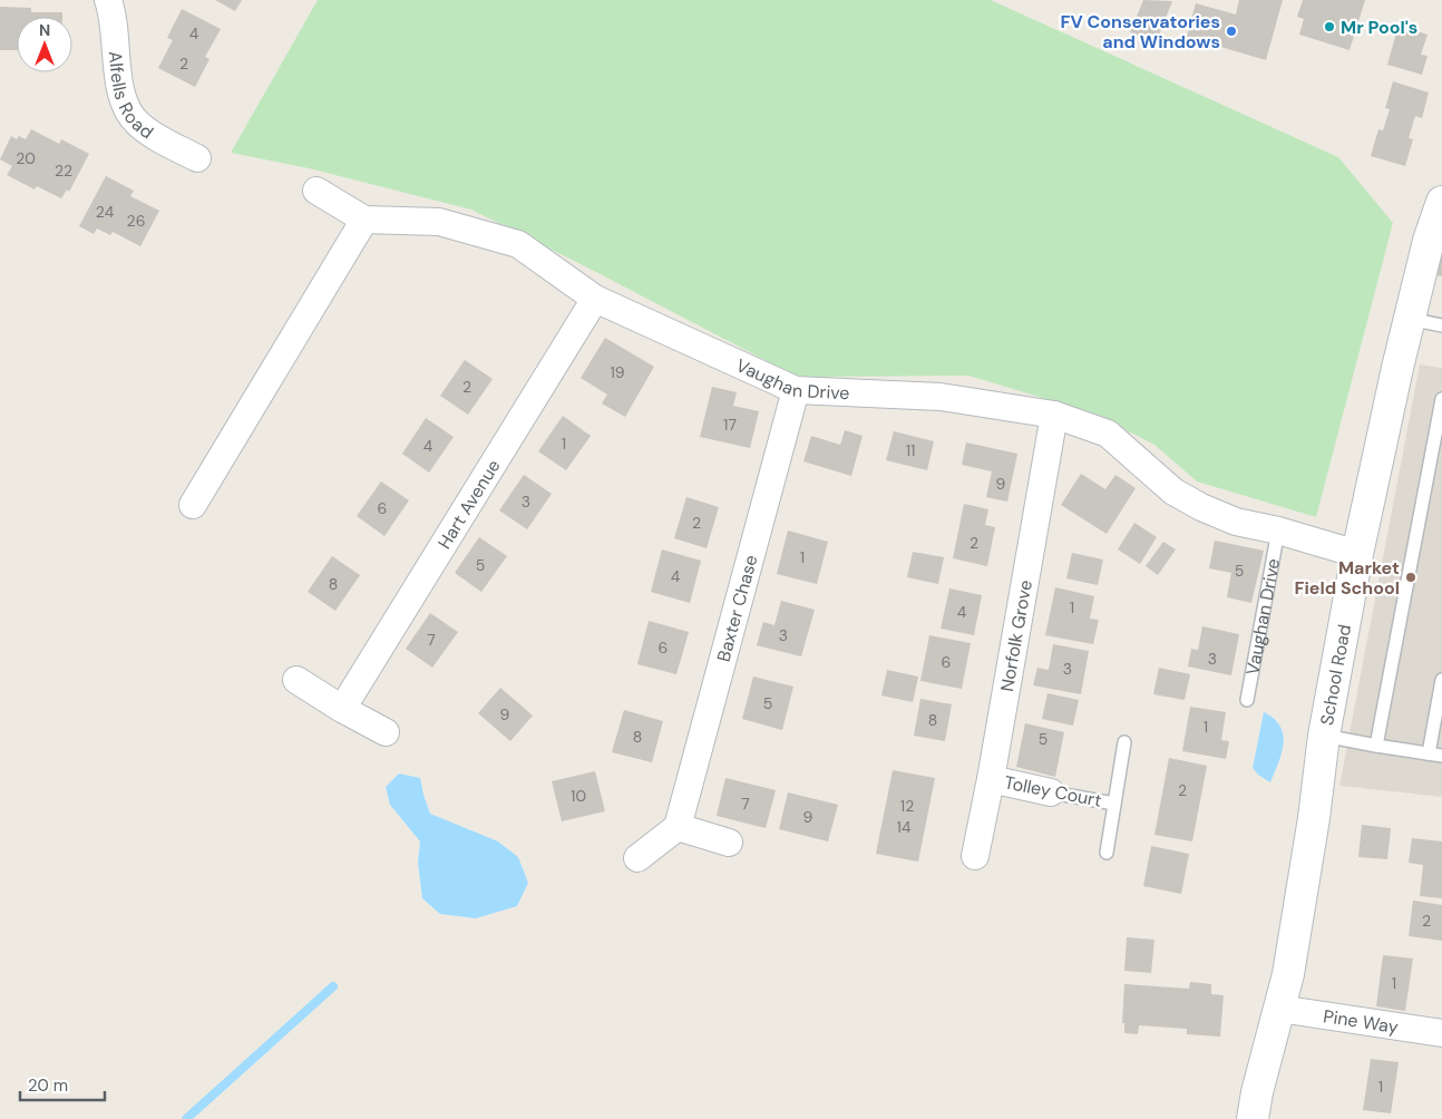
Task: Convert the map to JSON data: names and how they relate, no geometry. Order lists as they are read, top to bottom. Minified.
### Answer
{"streets":{"street":["Alfells Road","Vaughan Drive","Hart Avenue","Baxter Chase","Norfolk Grove","School Road","Tolley Court","Pine Way"]},"crossings":[["Vaughan Drive","Hart Avenue"],["Vaughan Drive","Baxter Chase"],["Vaughan Drive","Norfolk Grove"],["Vaughan Drive","School Road"],["Norfolk Grove","Tolley Court"],["School Road","Pine Way"]],"places":["Mr Pool's","FV Conservatories and Windows","Market Field School"],"house_numbers":["4","2","20","22","24","26","19","2","17","1","4","11","9","3","6","2","2","1","5","5","4","8","1","4","3","7","6","3","6","3","5","9","8","1","8","5","2","10","7","12","9","14","2","1","1"],"scale_bar":"20 m","north":"top"}
